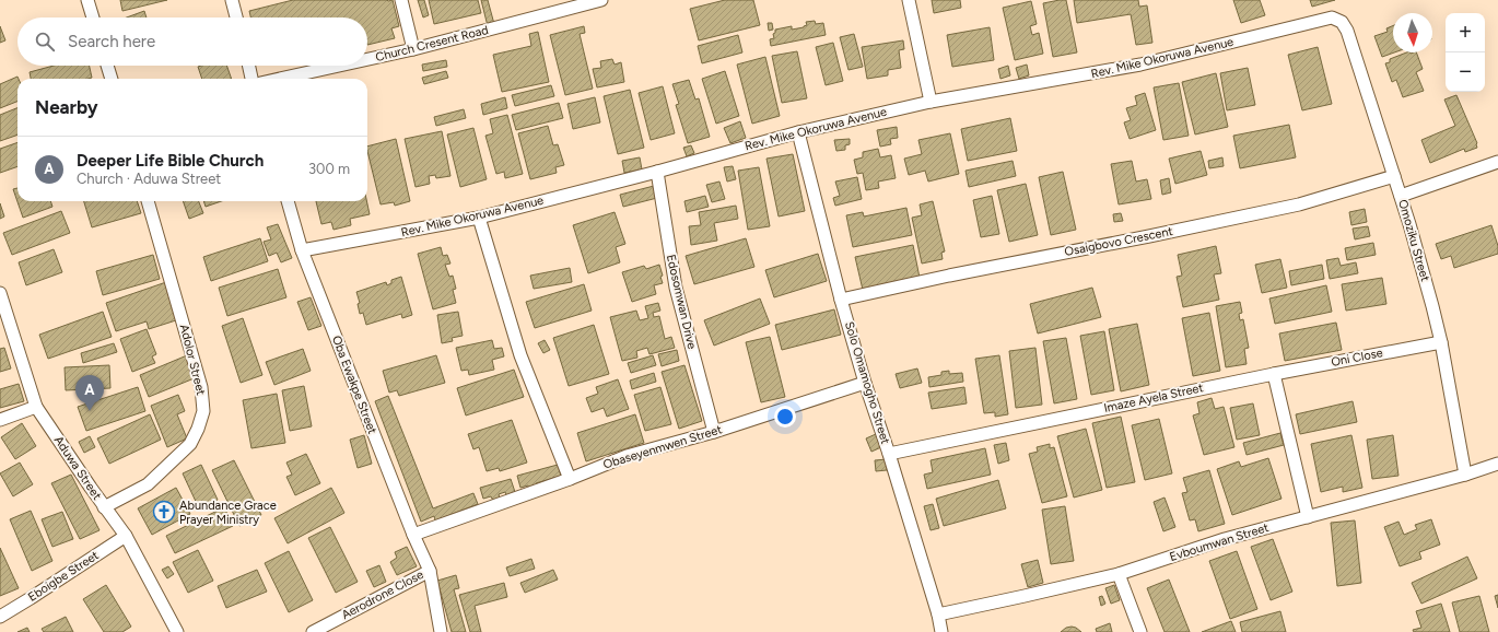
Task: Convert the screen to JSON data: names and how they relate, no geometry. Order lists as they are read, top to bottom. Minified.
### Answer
{"streets":{"street":["Church Cresent Road","Rev. Mike Okoruwa Avenue","Omoziku Street","Osaigbovo Crescent","Edosomwan Drive","Oni Close","Adolor Street","Solo Omamogho Street","Oba Ewakpe Street","Imaze Ayela Street","Obaseyenmwen Street","Aduwa Street","Evboumwan Street","Eboigbe Street","Aerodrone Close"]},"crossings":[["Rev. Mike Okoruwa Avenue","Omoziku Street"],["Rev. Mike Okoruwa Avenue","Edosomwan Drive"],["Rev. Mike Okoruwa Avenue","Solo Omamogho Street"],["Rev. Mike Okoruwa Avenue","Oba Ewakpe Street"],["Omoziku Street","Osaigbovo Crescent"],["Omoziku Street","Oni Close"],["Omoziku Street","Evboumwan Street"],["Osaigbovo Crescent","Solo Omamogho Street"],["Edosomwan Drive","Obaseyenmwen Street"],["Oni Close","Imaze Ayela Street"],["Adolor Street","Aduwa Street"],["Solo Omamogho Street","Imaze Ayela Street"],["Solo Omamogho Street","Obaseyenmwen Street"],["Solo Omamogho Street","Evboumwan Street"],["Oba Ewakpe Street","Obaseyenmwen Street"],["Oba Ewakpe Street","Aerodrone Close"],["Aduwa Street","Eboigbe Street"]],"places":{"church":["Abundance Grace Prayer Ministry"]},"north":"bottom","page":{"map_buttons":["+","−"],"search":"Search here","heading":"Nearby","list":[{"mark":"A","name":"Deeper Life Bible Church","note":"Church · Aduwa Street","value":"300 m"}],"pins":"A"}}
